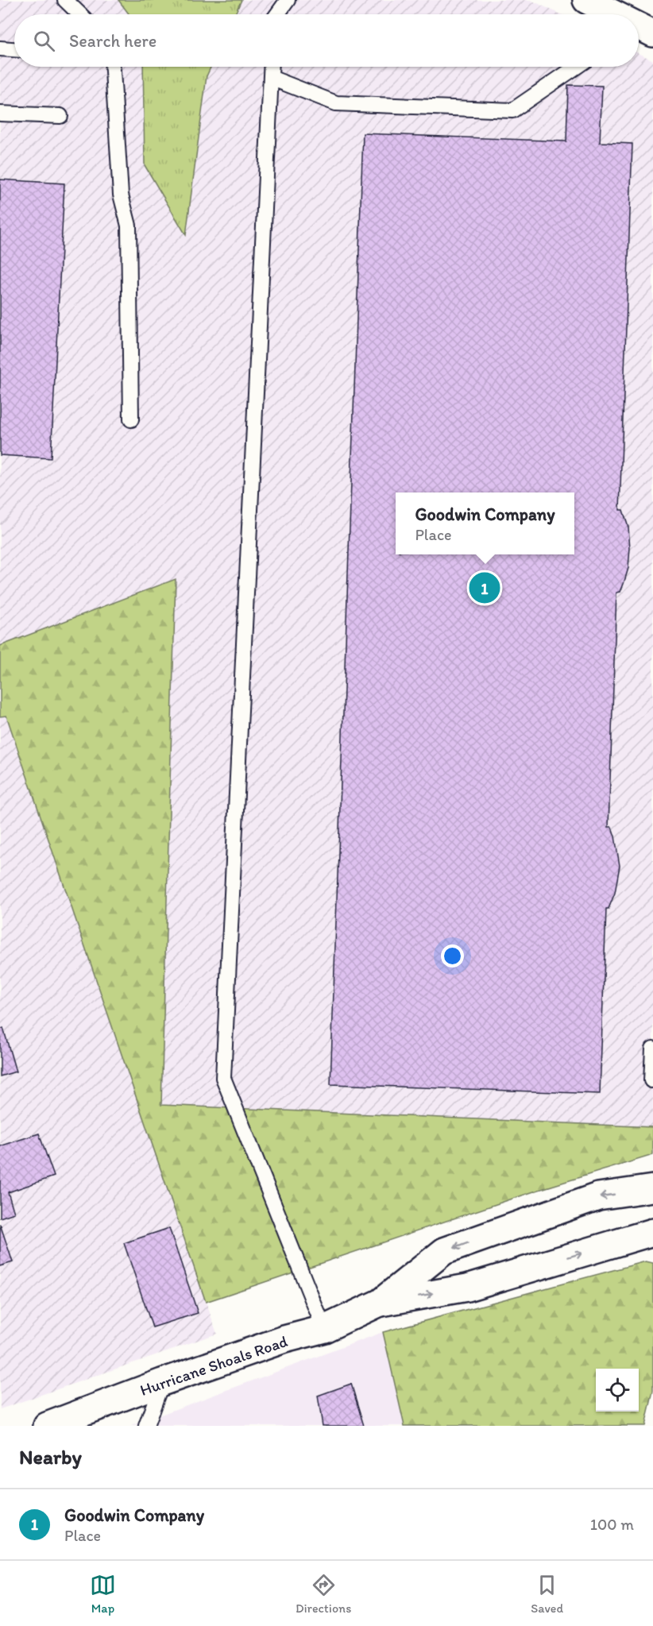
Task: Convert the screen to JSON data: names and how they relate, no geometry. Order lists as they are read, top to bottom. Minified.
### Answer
{"streets":{"street":["Hurricane Shoals Road"]},"page":{"search":"Search here","popup":["Goodwin Company","Place"],"pins":"1","heading":"Nearby","list":[{"mark":"1","name":"Goodwin Company","note":"Place","value":"100 m"}],"nav":["Map","Directions","Saved"]}}
